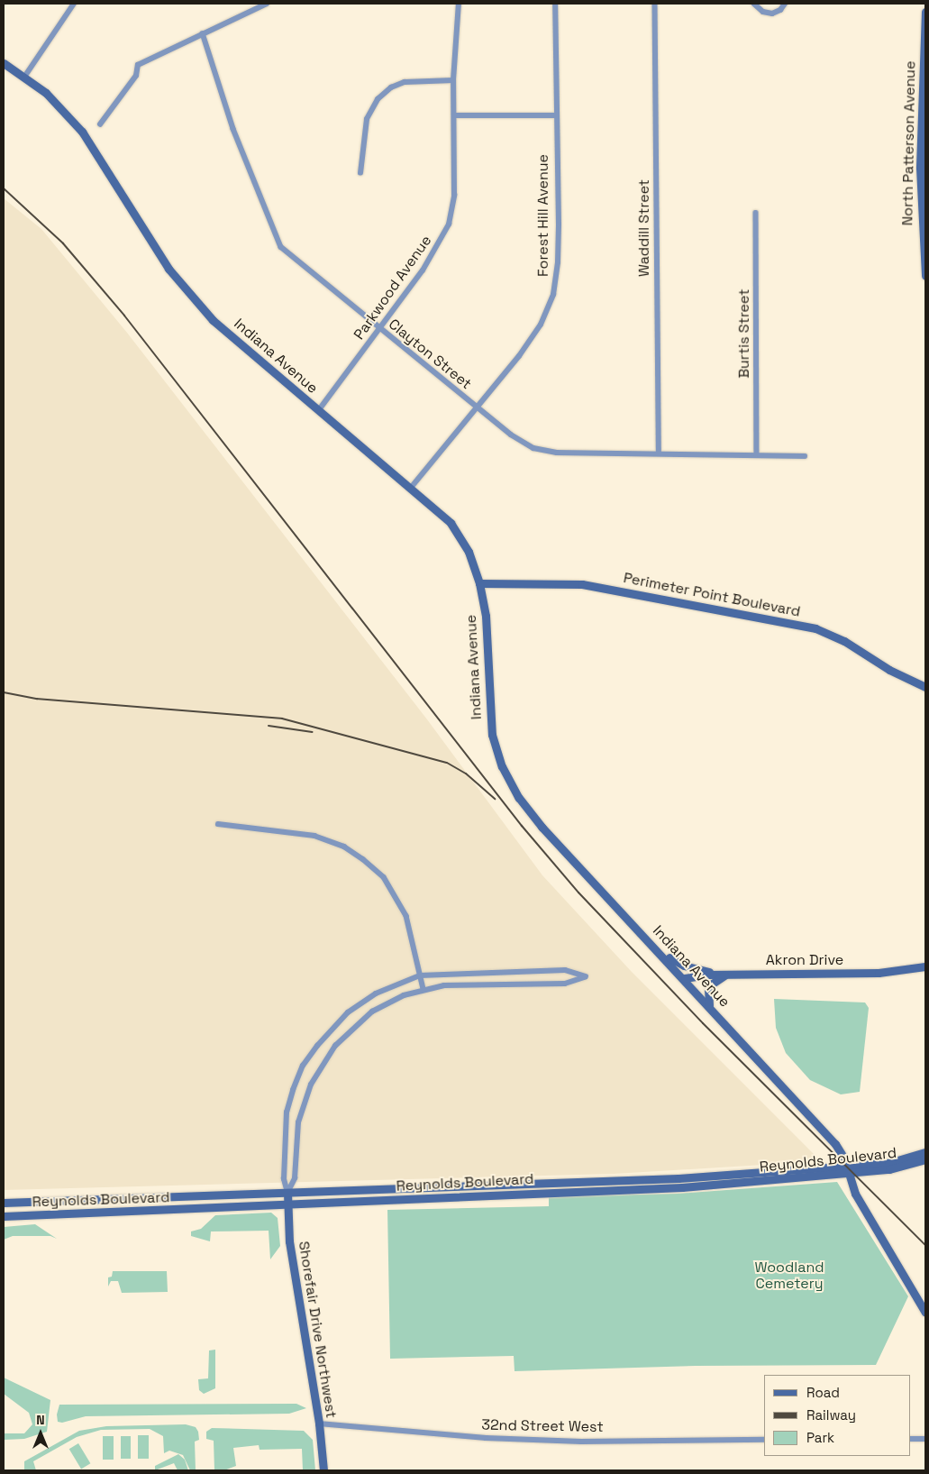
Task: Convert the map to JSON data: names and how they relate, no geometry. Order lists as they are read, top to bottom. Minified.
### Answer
{"streets":{"main road":["North Patterson Avenue","Indiana Avenue","Perimeter Point Boulevard","Akron Drive","Reynolds Boulevard","Shorefair Drive Northwest"],"street":["Forest Hill Avenue","Waddill Street","Parkwood Avenue","Burtis Street","Clayton Street","32nd Street West"]},"crossings":[["Forest Hill Avenue","Clayton Street"],["Forest Hill Avenue","Indiana Avenue"],["Waddill Street","Clayton Street"],["Parkwood Avenue","Clayton Street"],["Parkwood Avenue","Indiana Avenue"],["Burtis Street","Clayton Street"],["Indiana Avenue","Perimeter Point Boulevard"],["Indiana Avenue","Akron Drive"],["Indiana Avenue","Reynolds Boulevard"],["Reynolds Boulevard","Shorefair Drive Northwest"],["Shorefair Drive Northwest","32nd Street West"]],"parks":["Woodland Cemetery"],"legend":["Road","Railway","Park"],"north":"top"}
